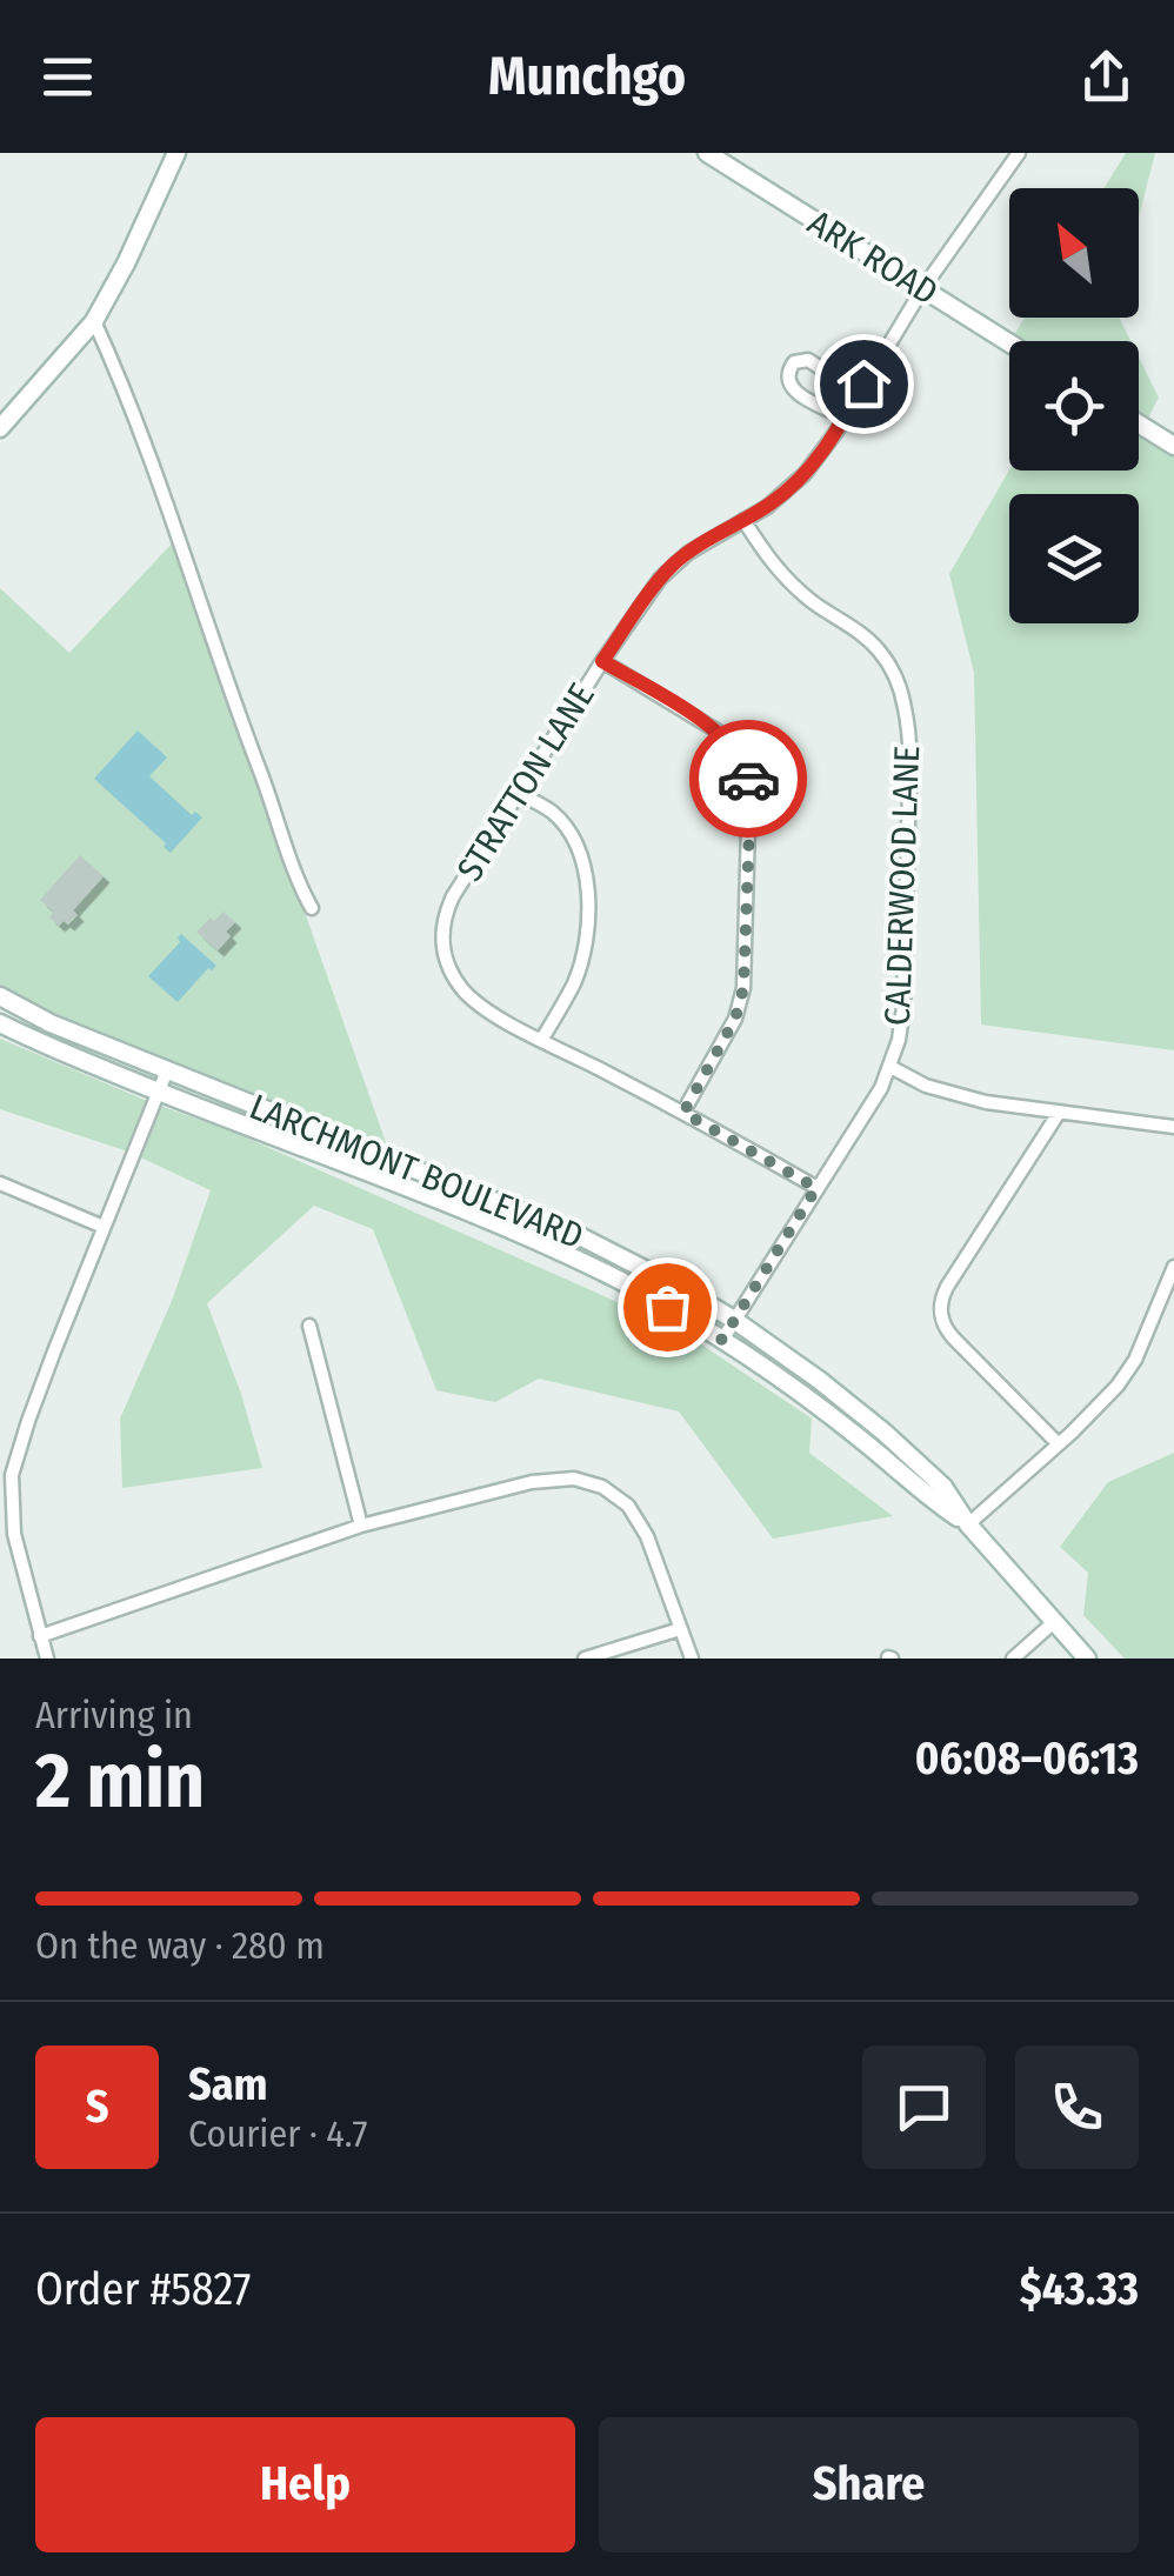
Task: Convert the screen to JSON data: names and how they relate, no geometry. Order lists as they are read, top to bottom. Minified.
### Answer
{"streets":{"street":["ARK ROAD","STRATTON LANE","CALDERWOOD LANE","LARCHMONT BOULEVARD"]},"crossings":[["ARK ROAD","STRATTON LANE"],["STRATTON LANE","CALDERWOOD LANE"],["CALDERWOOD LANE","LARCHMONT BOULEVARD"]],"north":"top left","page":{"header":"Munchgo","heading":["2 min","Arriving in","06:08–06:13"],"panel":["Sam","Courier · 4.7","Order #5827","$43.33"],"bar":"On the way · 280 m","round":"S","buttons":["Help","Share"]}}
